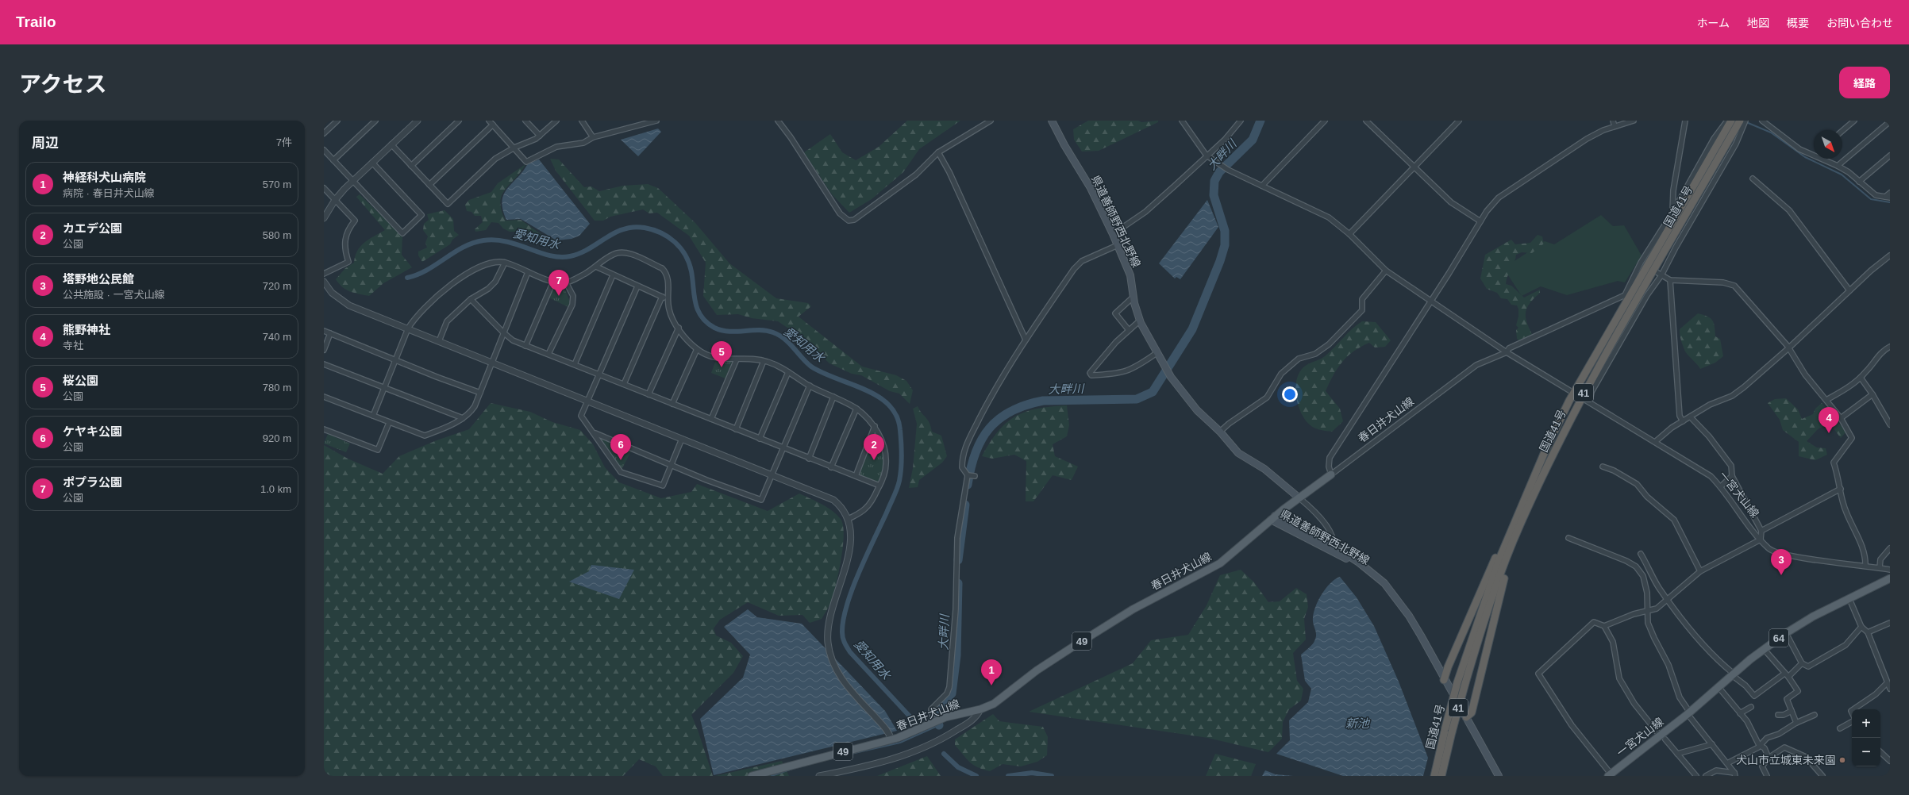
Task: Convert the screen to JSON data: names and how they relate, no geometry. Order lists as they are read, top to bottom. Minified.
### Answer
{"streets":{"highway":["国道41号","41"],"main road":["県道善師野西北野線","春日井犬山線","一宮犬山線","64","49"]},"crossings":[["国道41号","春日井犬山線"],["国道41号","一宮犬山線"],["県道善師野西北野線","春日井犬山線"]],"water":["大畔川","愛知用水","新池"],"places":["犬山市立城東未来園"],"north":"bottom right","page":{"header":"Trailo","nav":["ホーム","地図","概要","お問い合わせ"],"title":"アクセス","buttons":"経路","heading":["周辺","7件"],"list":[{"mark":"1","name":"神経科犬山病院","note":"病院 · 春日井犬山線","value":"570 m"},{"mark":"2","name":"カエデ公園","note":"公園","value":"580 m"},{"mark":"3","name":"塔野地公民館","note":"公共施設 · 一宮犬山線","value":"720 m"},{"mark":"4","name":"熊野神社","note":"寺社","value":"740 m"},{"mark":"5","name":"桜公園","note":"公園","value":"780 m"},{"mark":"6","name":"ケヤキ公園","note":"公園","value":"920 m"},{"mark":"7","name":"ポプラ公園","note":"公園","value":"1.0 km"}],"pins":["7","5","4","2","6","3","1"],"map_buttons":["+","−"]}}
